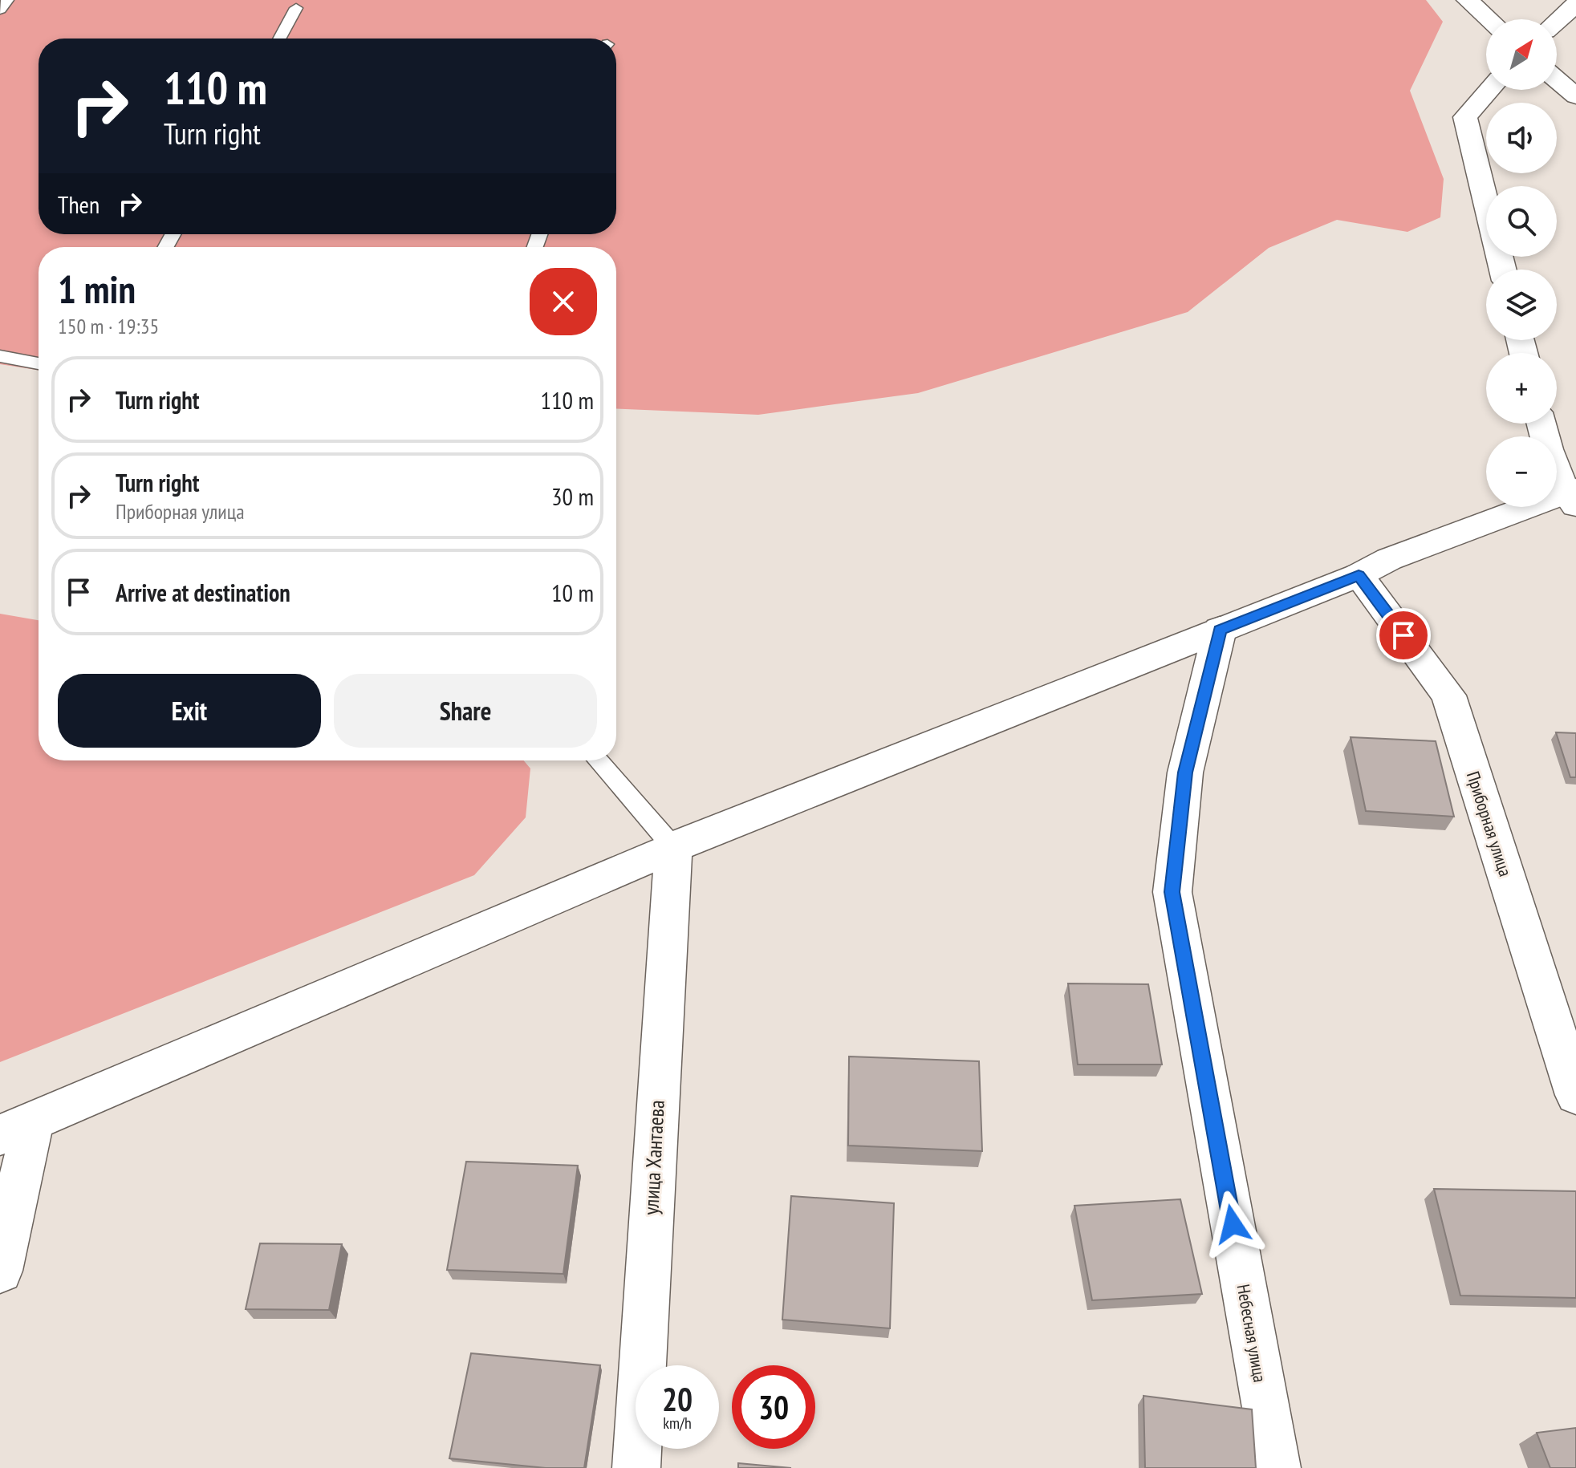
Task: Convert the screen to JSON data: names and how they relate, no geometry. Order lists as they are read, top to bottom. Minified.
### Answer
{"streets":{"street":["Приборная улица","улица Хантаева","Небесная улица"]},"north":"top right","page":{"map_buttons":["+","−"],"turn":["110 m","Turn right"],"then":"Then","heading":["1 min","150 m · 19:35"],"list":[{"name":"Turn right","value":"110 m"},{"name":"Turn right","note":"Приборная улица","value":"30 m"},{"name":"Arrive at destination","value":"10 m"}],"buttons":["Exit","Share"],"speed":"20 km/h","limit":"30"}}
